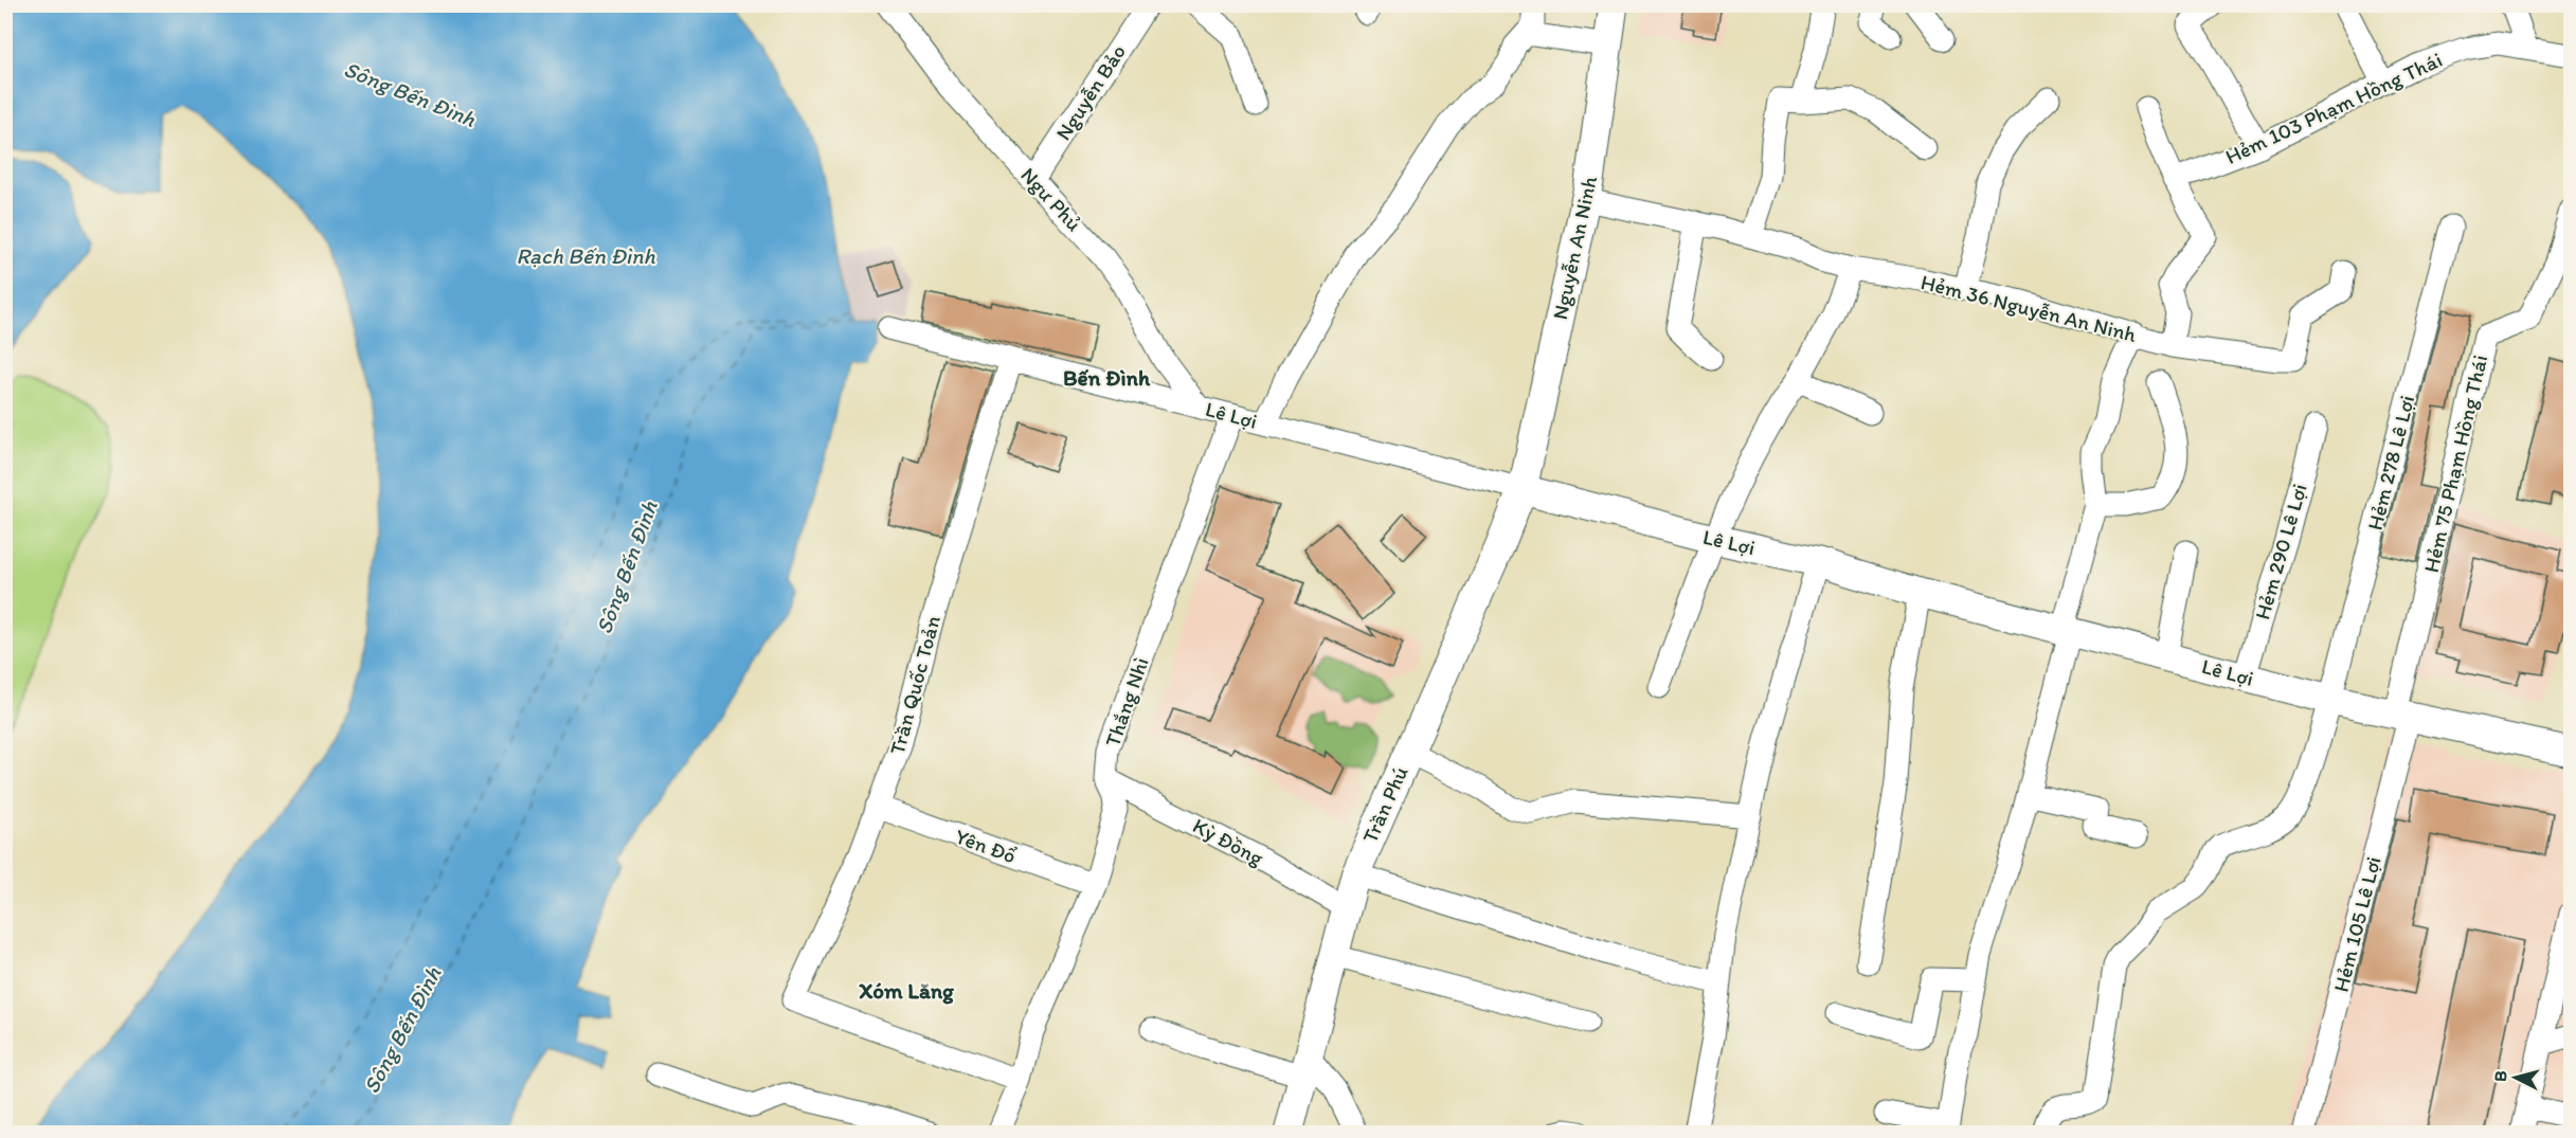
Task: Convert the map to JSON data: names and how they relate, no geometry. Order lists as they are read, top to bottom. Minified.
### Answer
{"streets":{"main road":["Nguyễn An Ninh","Lê Lợi","Trần Phú"],"street":["Nguyễn Bảo","Hẻm 103 Phạm Hồng Thái","Ngư Phủ","Hẻm 36 Nguyễn An Ninh","Hẻm 278 Lê Lợi","Hẻm 75 Phạm Hồng Thái","Hẻm 290 Lê Lợi","Trần Quốc Toản","Thắng Nhì","Kỳ Đồng","Yên Đổ","Hẻm 105 Lê Lợi"]},"crossings":[["Nguyễn Bảo","Ngư Phủ"],["Ngư Phủ","Lê Lợi"],["Nguyễn An Ninh","Hẻm 36 Nguyễn An Ninh"],["Nguyễn An Ninh","Lê Lợi"],["Nguyễn An Ninh","Trần Phú"],["Lê Lợi","Hẻm 278 Lê Lợi"],["Lê Lợi","Hẻm 75 Phạm Hồng Thái"],["Lê Lợi","Hẻm 290 Lê Lợi"],["Lê Lợi","Trần Quốc Toản"],["Lê Lợi","Thắng Nhì"],["Lê Lợi","Trần Phú"],["Lê Lợi","Hẻm 105 Lê Lợi"],["Hẻm 75 Phạm Hồng Thái","Hẻm 105 Lê Lợi"],["Trần Quốc Toản","Thắng Nhì"],["Trần Quốc Toản","Yên Đổ"],["Thắng Nhì","Kỳ Đồng"],["Thắng Nhì","Yên Đổ"],["Trần Phú","Kỳ Đồng"]],"districts":["Bến Đình","Xóm Lăng"],"water":["Sông Bến Đình","Rạch Bến Đình"],"north":"left"}
